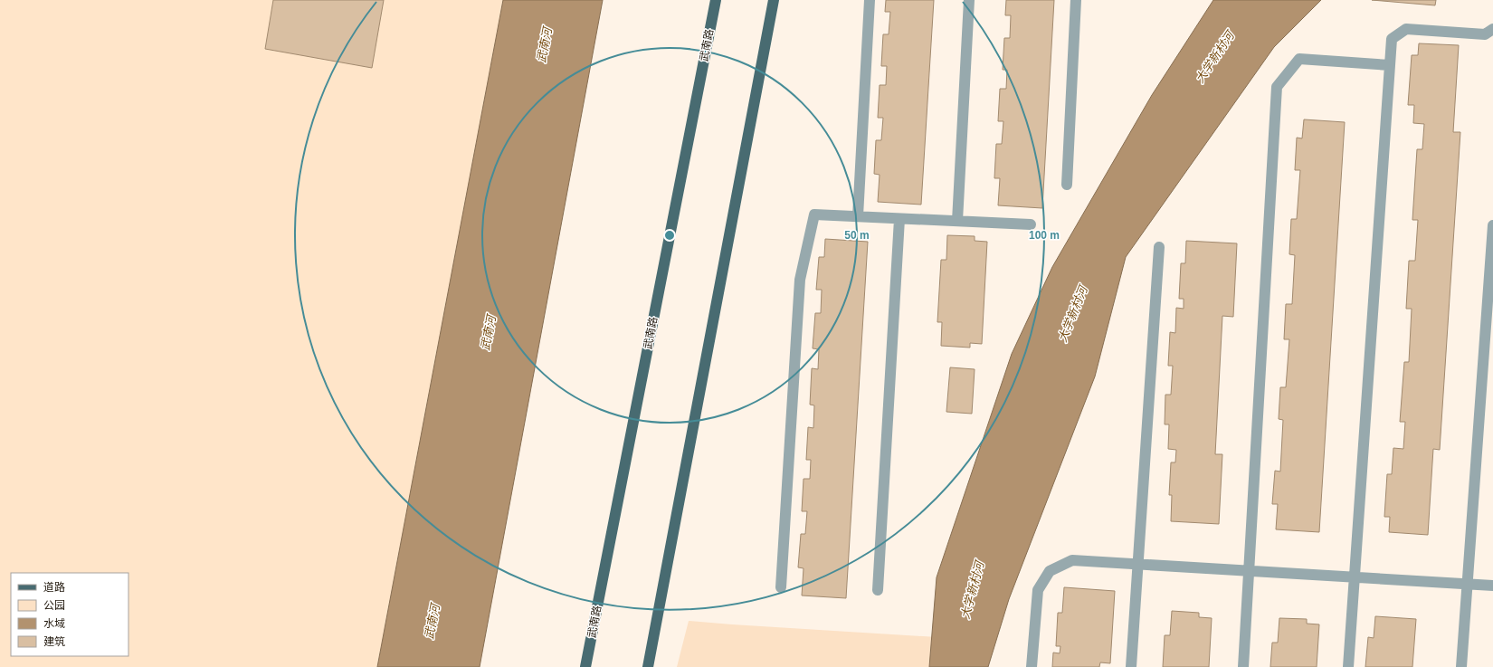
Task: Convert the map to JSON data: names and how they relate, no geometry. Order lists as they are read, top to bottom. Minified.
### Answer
{"streets":{"main road":["武南路"]},"water":["武南河","大学新村河"],"legend":["道路","公园","水域","建筑"],"rings":["50 m","100 m"]}
